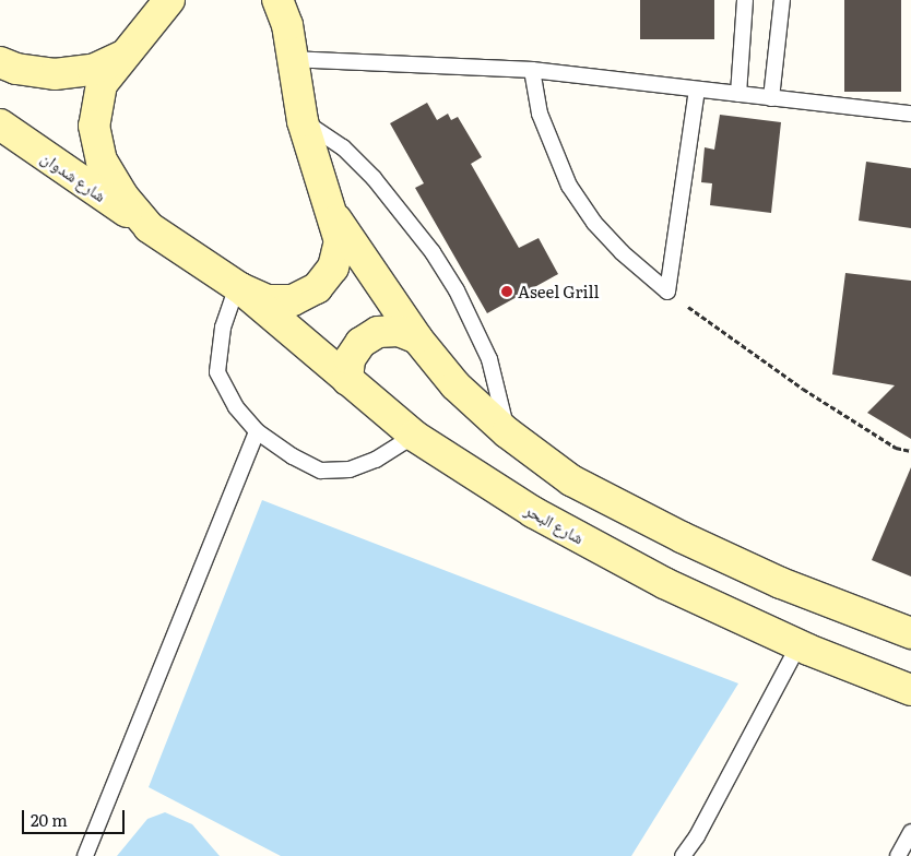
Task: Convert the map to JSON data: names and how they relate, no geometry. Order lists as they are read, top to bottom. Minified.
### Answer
{"streets":{"main road":["شارع شدوان","شارع البحر"]},"crossings":[["شارع شدوان","شارع البحر"]],"places":["Aseel Grill"],"scale_bar":"20 m"}
